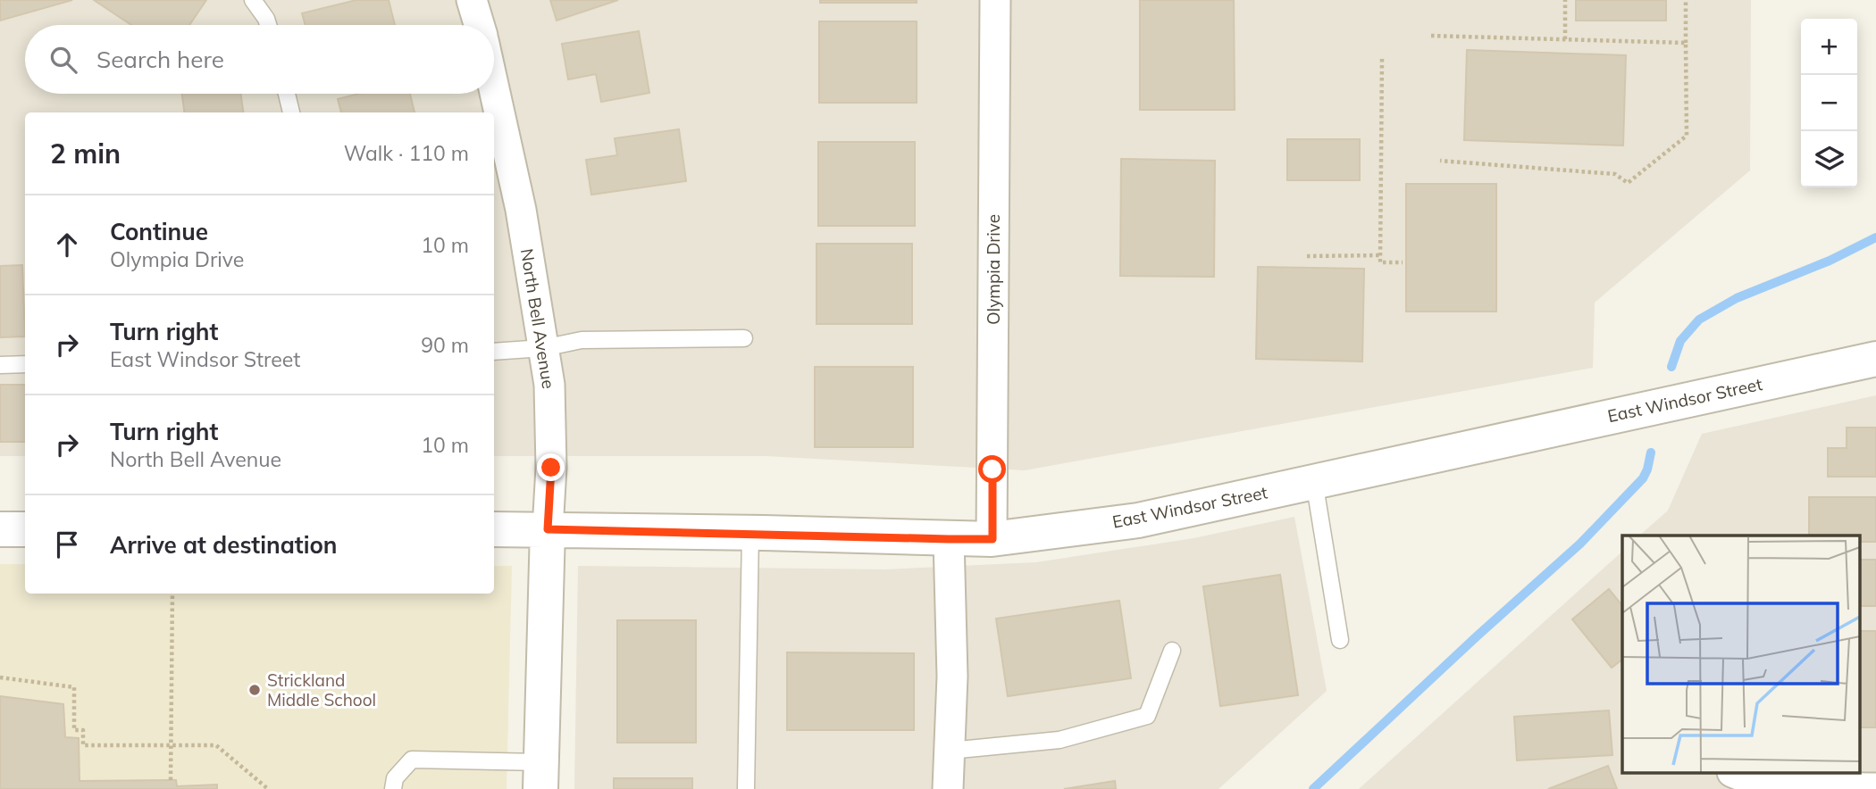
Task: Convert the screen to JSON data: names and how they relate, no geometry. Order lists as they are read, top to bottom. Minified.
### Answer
{"streets":{"street":["Olympia Drive","North Bell Avenue","East Windsor Street"]},"crossings":[["Olympia Drive","East Windsor Street"],["North Bell Avenue","East Windsor Street"]],"places":["Strickland Middle School"],"page":{"map_buttons":["+","−"],"search":"Search here","heading":["2 min","Walk · 110 m"],"list":[["Continue","Olympia Drive","10 m"],["Turn right","East Windsor Street","90 m"],["Turn right","North Bell Avenue","10 m"],"Arrive at destination"]}}
